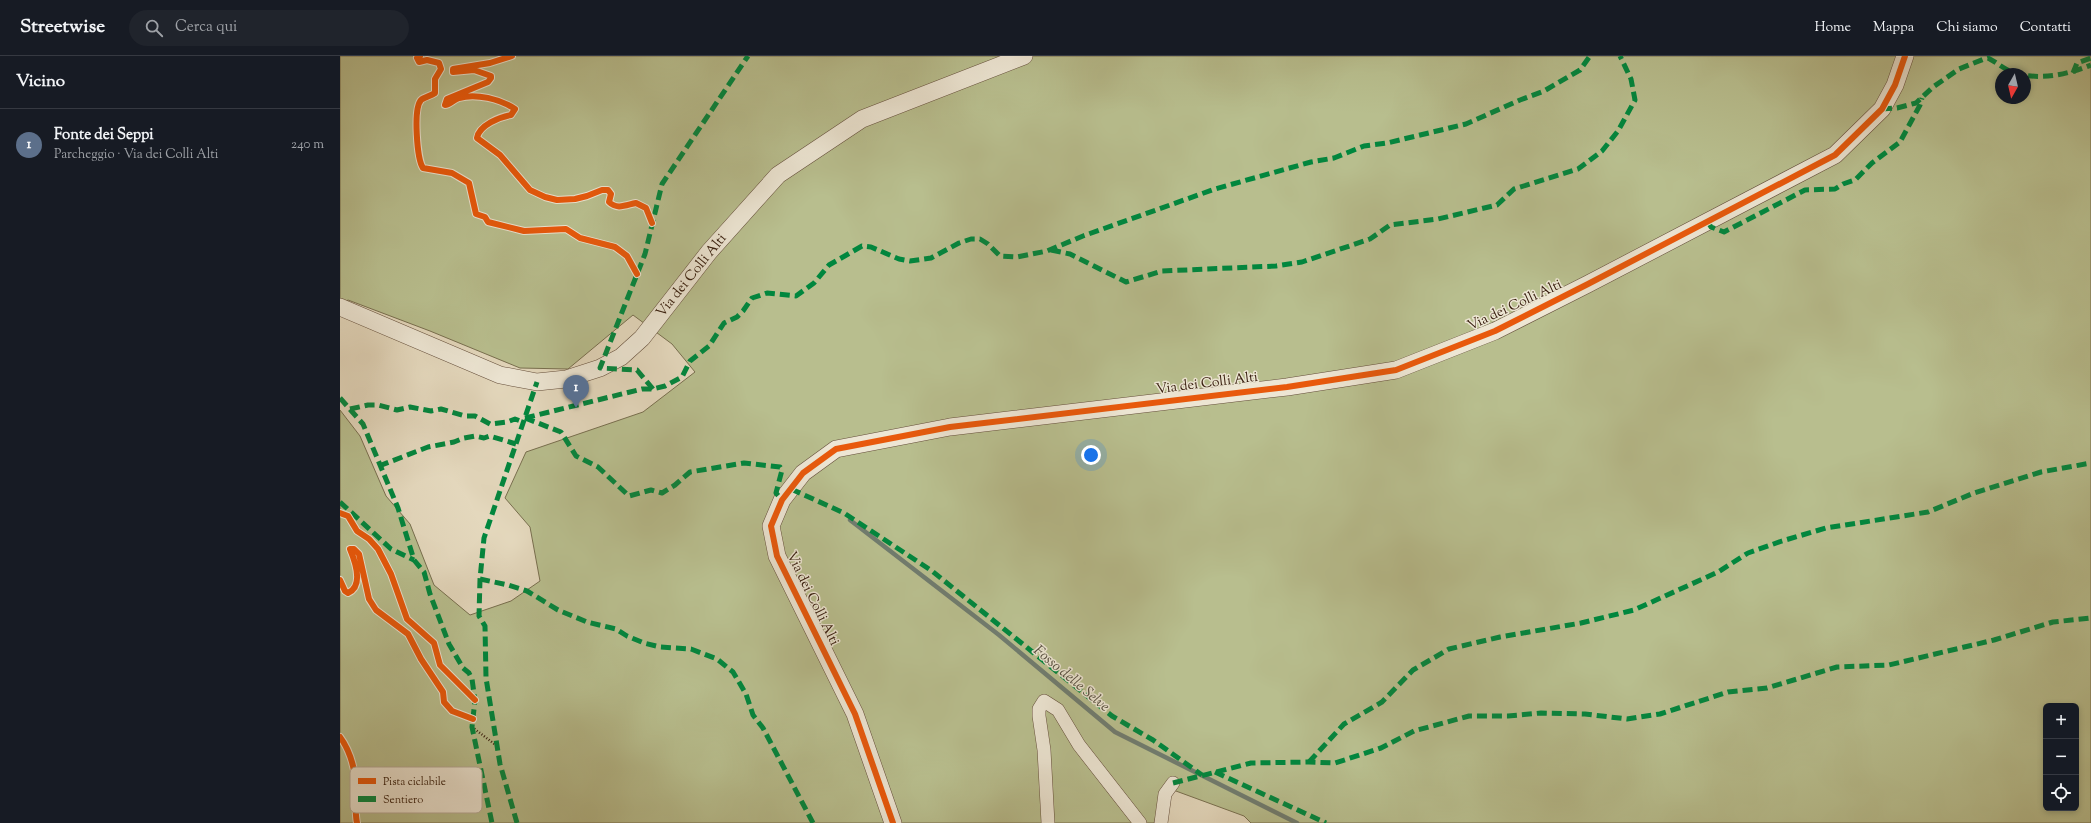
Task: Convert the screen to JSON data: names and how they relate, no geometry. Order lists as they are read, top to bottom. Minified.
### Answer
{"streets":{"street":["Via dei Colli Alti"]},"water":["Fosso delle Selve"],"legend":["Pista ciclabile","Sentiero"],"north":"bottom","page":{"header":"Streetwise","search":"Cerca qui","nav":["Home","Mappa","Chi siamo","Contatti"],"heading":"Vicino","list":[{"mark":"1","name":"Fonte dei Seppi","note":"Parcheggio · Via dei Colli Alti","value":"240 m"}],"pins":"1","map_buttons":["+","−"]}}
